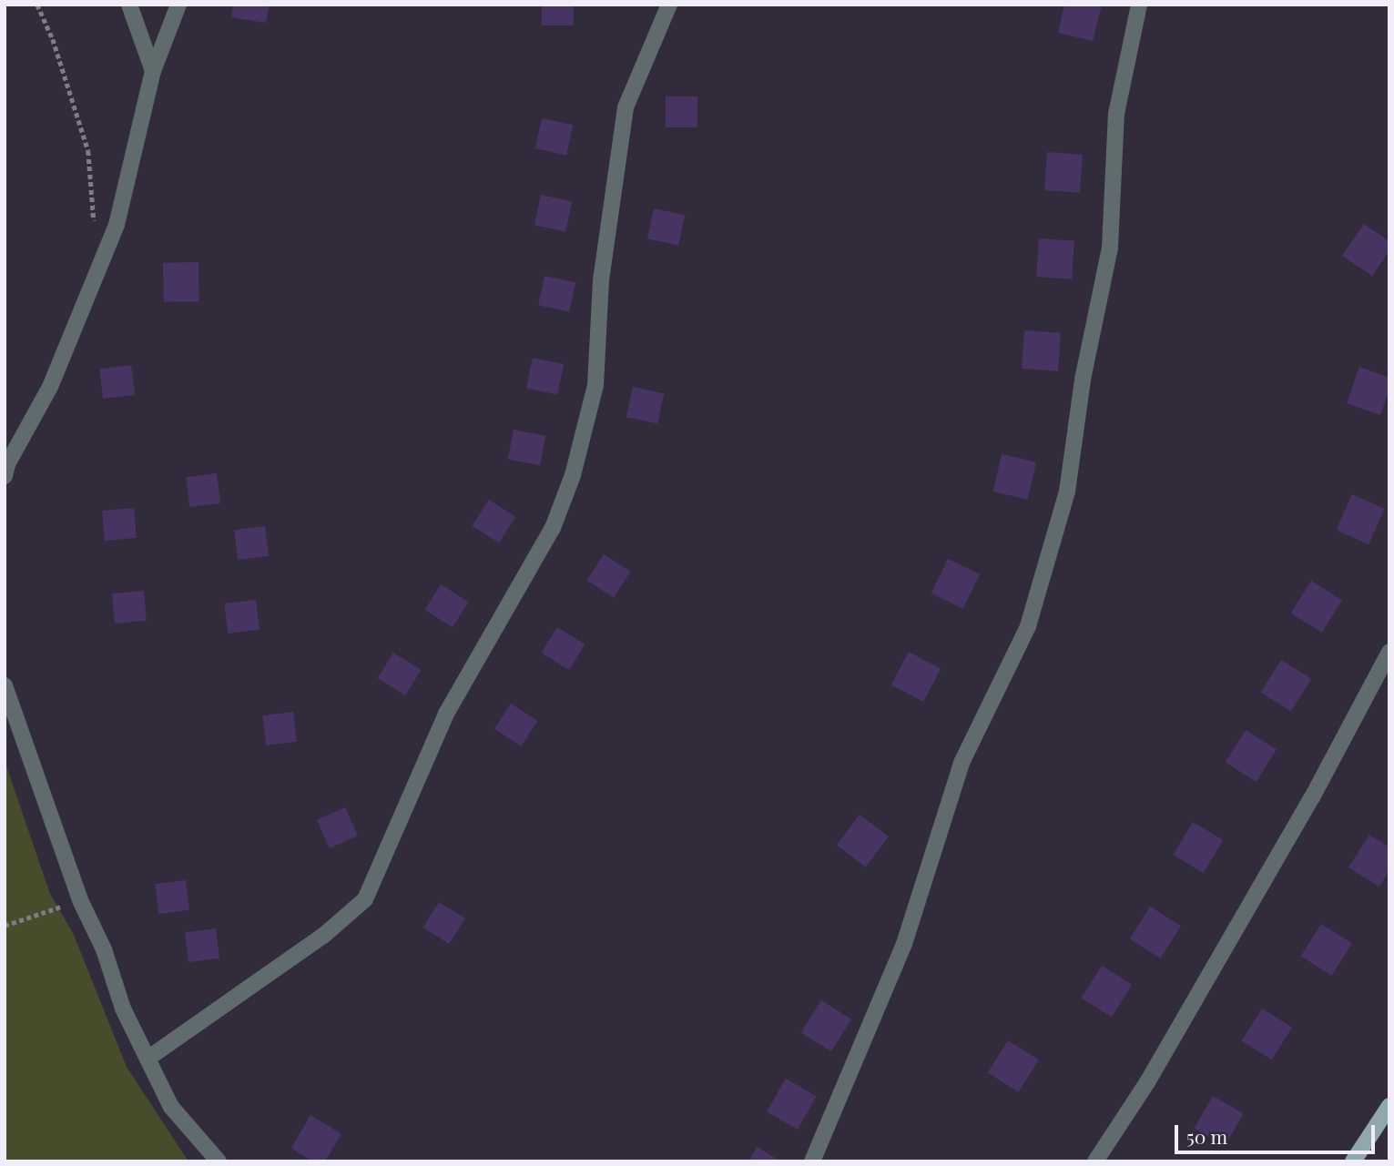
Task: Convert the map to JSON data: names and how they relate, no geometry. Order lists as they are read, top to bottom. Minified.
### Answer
{"scale_bar":"50 m"}
